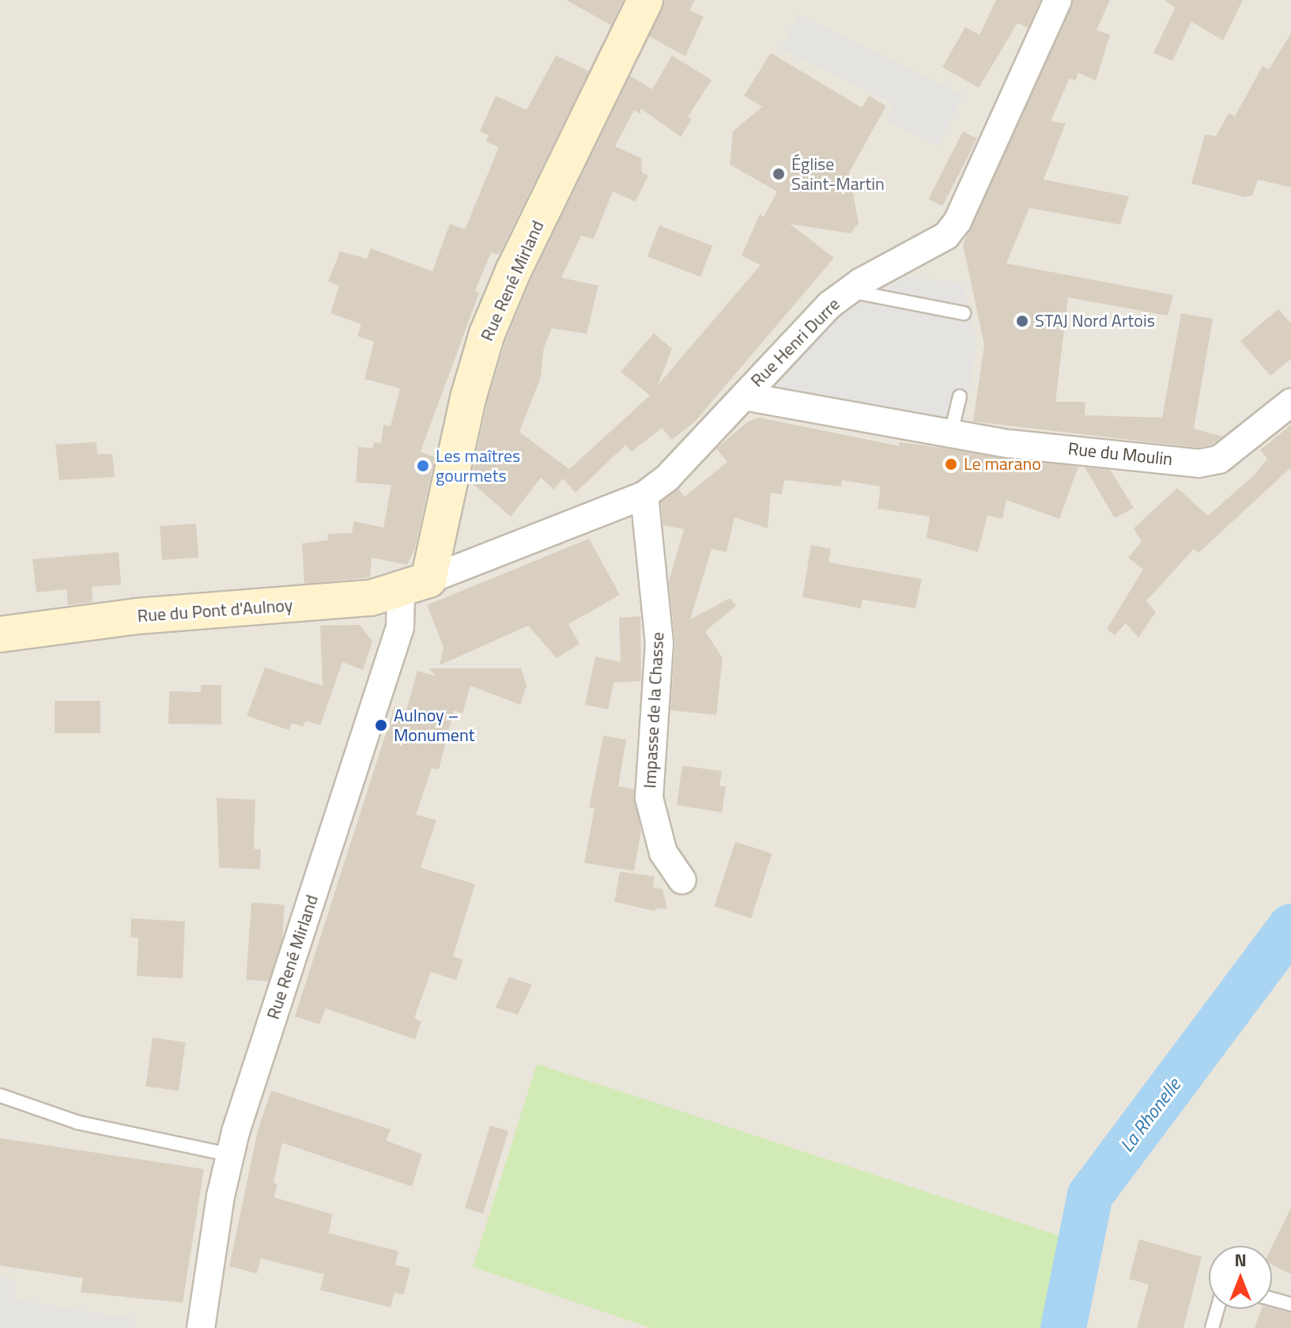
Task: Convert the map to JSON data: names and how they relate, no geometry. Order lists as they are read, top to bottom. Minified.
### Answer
{"streets":{"street":["Rue René Mirland","Rue Henri Durre","Rue du Moulin","Rue du Pont d'Aulnoy","Impasse de la Chasse"]},"crossings":[["Rue René Mirland","Rue Henri Durre"],["Rue René Mirland","Rue du Pont d'Aulnoy"],["Rue Henri Durre","Rue du Moulin"],["Rue Henri Durre","Rue du Pont d'Aulnoy"],["Rue Henri Durre","Impasse de la Chasse"]],"water":["La Rhonelle"],"places":["Église Saint-Martin","STAJ Nord Artois","Le marano","Les maîtres gourmets","Aulnoy – Monument"],"north":"top"}
